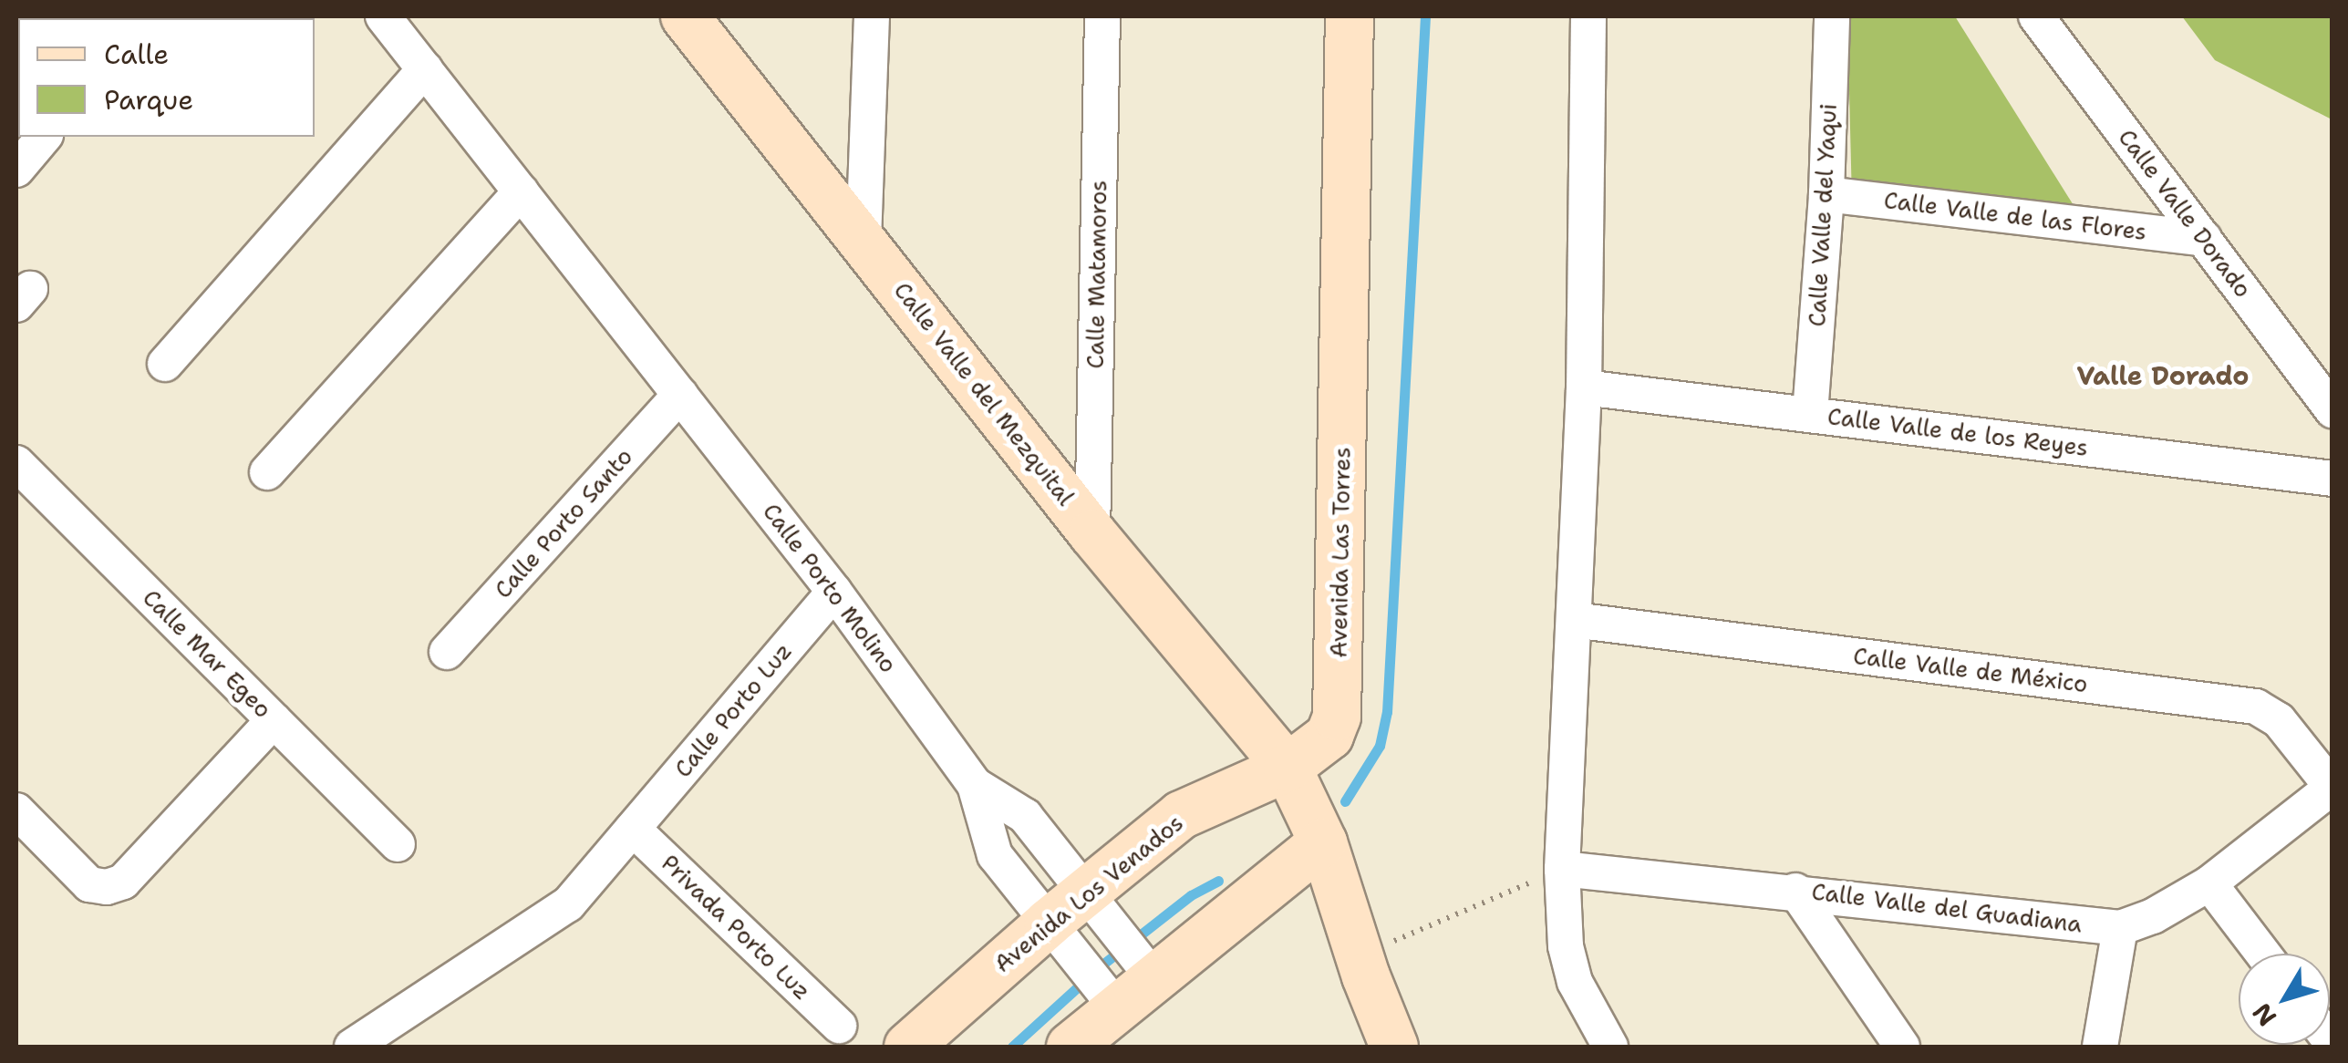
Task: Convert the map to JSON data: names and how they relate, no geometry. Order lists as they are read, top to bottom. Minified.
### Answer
{"streets":{"street":["Calle Valle Dorado","Calle Valle del Yaqui","Calle Valle de las Flores","Calle Matamoros","Calle Valle del Mezquital","Calle Valle de los Reyes","Calle Porto Santo","Avenida Las Torres","Calle Porto Molino","Calle Mar Egeo","Calle Valle de México","Calle Porto Luz","Avenida Los Venados","Calle Valle del Guadiana","Privada Porto Luz"]},"crossings":[["Calle Valle Dorado","Calle Valle de las Flores"],["Calle Valle del Yaqui","Calle Valle de las Flores"],["Calle Valle del Yaqui","Calle Valle de los Reyes"],["Calle Matamoros","Calle Valle del Mezquital"],["Calle Valle del Mezquital","Avenida Las Torres"],["Calle Valle del Mezquital","Avenida Los Venados"],["Calle Porto Santo","Calle Porto Molino"],["Avenida Las Torres","Avenida Los Venados"],["Calle Porto Molino","Calle Porto Luz"],["Calle Porto Molino","Avenida Los Venados"],["Calle Valle de México","Calle Valle del Guadiana"],["Calle Porto Luz","Privada Porto Luz"]],"districts":["Valle Dorado"],"legend":["Calle","Parque"],"north":"bottom left"}
